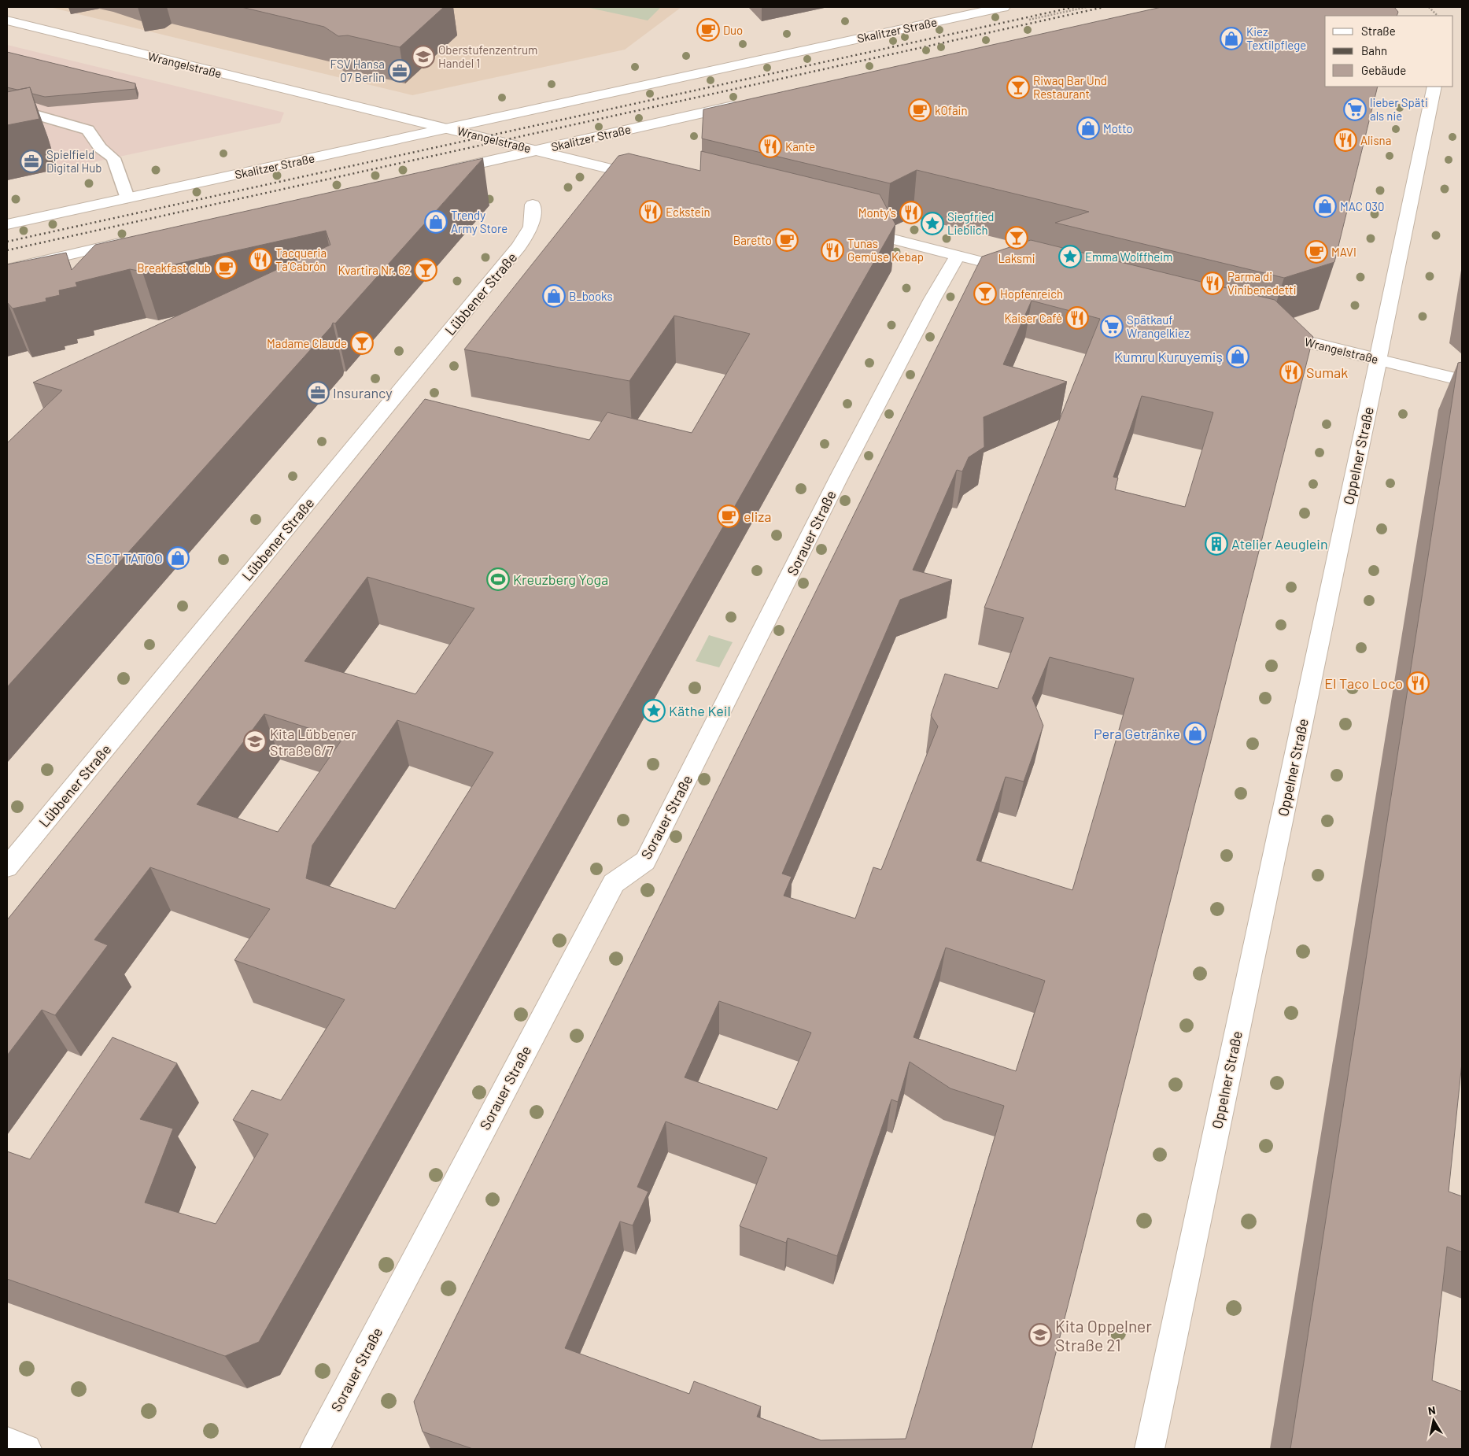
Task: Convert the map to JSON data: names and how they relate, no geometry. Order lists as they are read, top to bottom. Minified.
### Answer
{"streets":{"street":["Skalitzer Straße","Wrangelstraße","Lübbener Straße","Oppelner Straße","Sorauer Straße"]},"crossings":[["Skalitzer Straße","Wrangelstraße"],["Wrangelstraße","Oppelner Straße"]],"places":{"cafe":["Duo","kOfain","Baretto","MAVI","Breakfast club","eliza"],"shop":["Kiez Textilpflege","Motto","MAC 030","Trendy Army Store","B_books","Kumru Kuruyemiş","SECT TATOO","Pera Getränke"],"school or university":["Oberstufenzentrum Handel 1","Kita Lübbener Straße 6/7","Kita Oppelner Straße 21"],"office":["FSV Hansa 07 Berlin","Spielfield Digital Hub","Insurancy"],"bar":["Riwaq Bar Und Restaurant","Laksmi","Kvartira Nr. 62","Hopfenreich","Madame Claude"],"supermarket":["lieber Späti als nie","Spätkauf Wrangelkiez"],"restaurant":["Alisna","Kante","Eckstein","Monty's","Tunas Gemüse Kebap","Tacqueria Ta’Cabrón","Parma di Vinibenedetti","Kaiser Café","Sumak","El Taco Loco"],"place":["Siegfried Lieblich","Emma Wolffheim","Käthe Keil"],"building":["Atelier Aeuglein"],"sports":["Kreuzberg Yoga"]},"legend":["Straße","Bahn","Gebäude"],"north":"top"}
